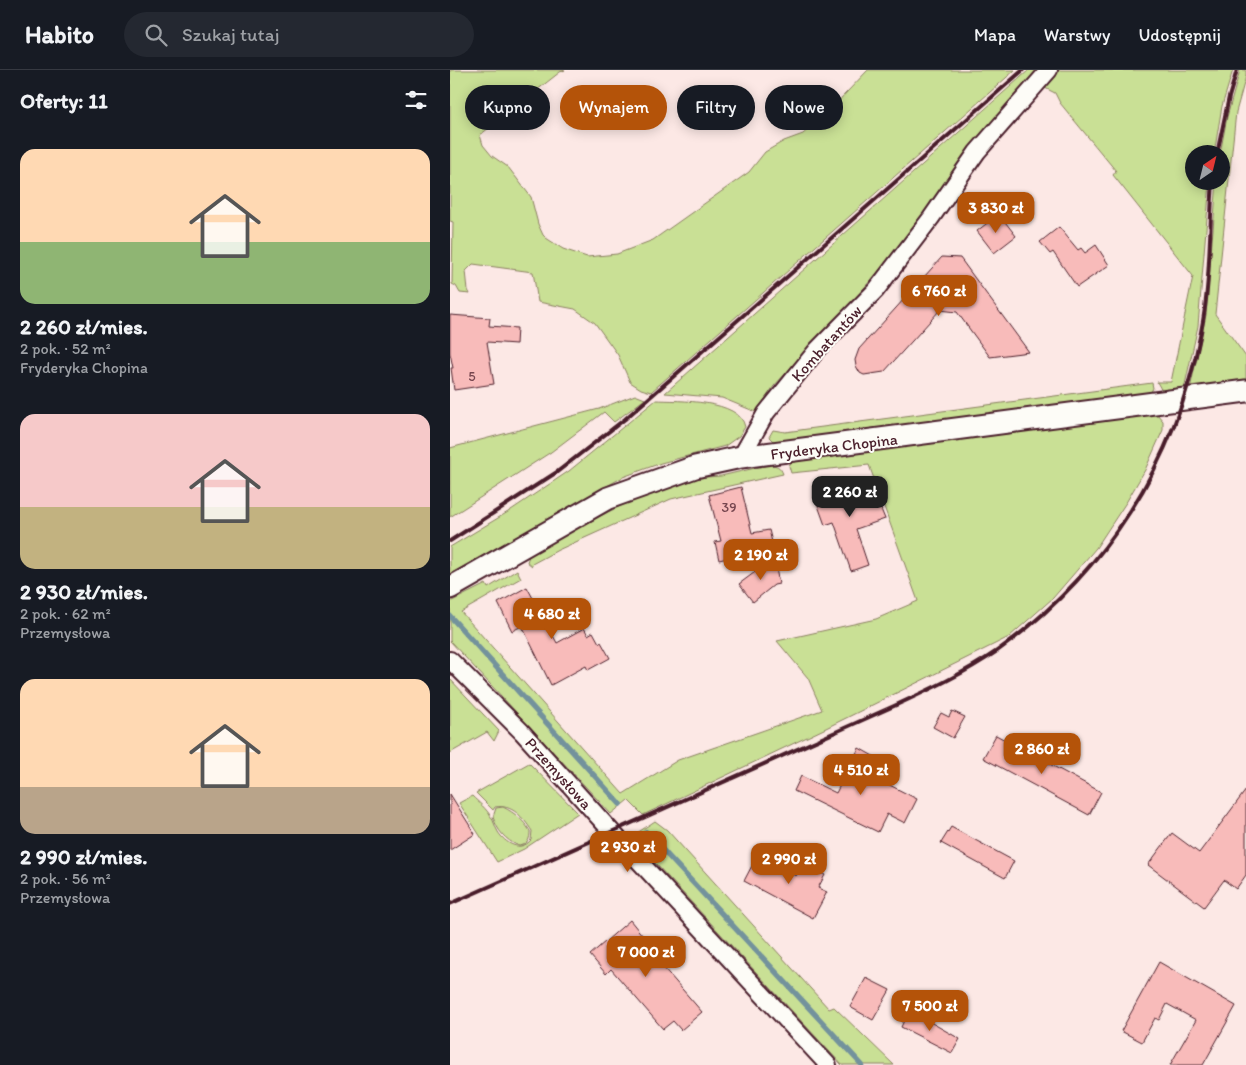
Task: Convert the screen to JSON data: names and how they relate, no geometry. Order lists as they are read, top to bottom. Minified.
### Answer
{"streets":{"street":["Kombatantów","Fryderyka Chopina","Przemysłowa"]},"crossings":[["Kombatantów","Fryderyka Chopina"]],"house_numbers":["5","39"],"north":"top right","page":{"header":"Habito","search":"Szukaj tutaj","nav":["Mapa","Warstwy","Udostępnij"],"heading":"Oferty: 11","chip":["Kupno","Wynajem","Filtry","Nowe"],"list":[{"name":"2 260 zł/mies.","note":"2 pok. · 52 m² · Fryderyka Chopina"},{"name":"2 930 zł/mies.","note":"2 pok. · 62 m² · Przemysłowa"},{"name":"2 990 zł/mies.","note":"2 pok. · 56 m² · Przemysłowa"}],"price":["3 830 zł","6 760 zł","2 260 zł","2 190 zł","4 680 zł","2 860 zł","4 510 zł","2 930 zł","2 990 zł","7 000 zł","7 500 zł"]}}
